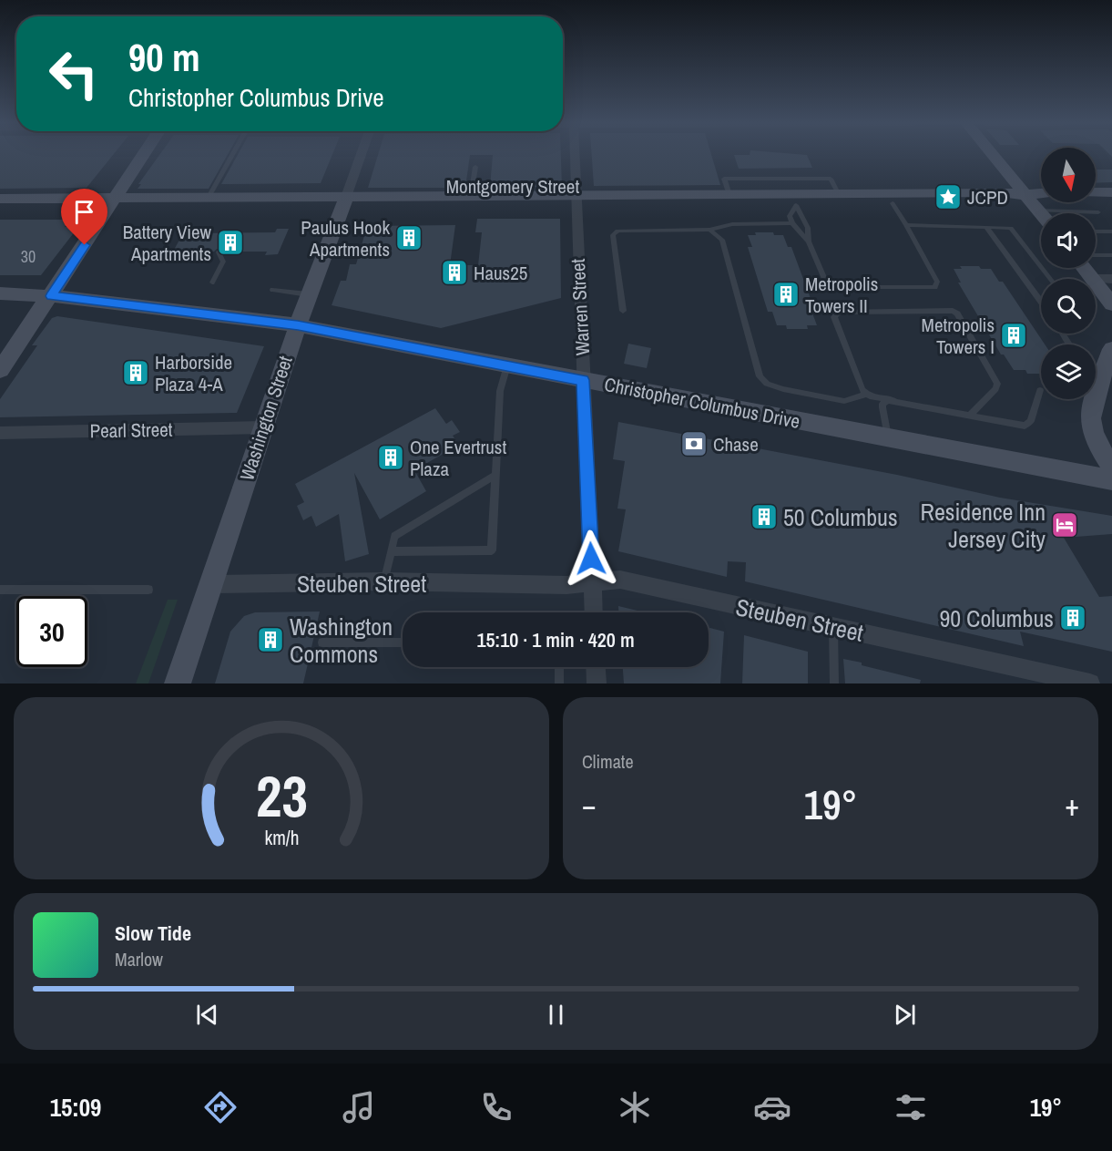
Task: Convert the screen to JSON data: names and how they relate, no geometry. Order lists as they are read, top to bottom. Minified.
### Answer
{"streets":{"street":["Montgomery Street","Warren Street","Christopher Columbus Drive","Washington Street","Pearl Street","Steuben Street"]},"crossings":[["Montgomery Street","Warren Street"],["Montgomery Street","Washington Street"],["Warren Street","Christopher Columbus Drive"],["Warren Street","Steuben Street"],["Christopher Columbus Drive","Washington Street"],["Washington Street","Pearl Street"],["Washington Street","Steuben Street"]],"places":{"place":["JCPD"],"building":["Paulus Hook Apartments","Battery View Apartments","Haus25","Metropolis Towers II","Metropolis Towers I","Harborside Plaza 4-A","One Evertrust Plaza","50 Columbus","90 Columbus","Washington Commons"],"bank":["Chase"],"hotel":["Residence Inn Jersey City"]},"house_numbers":["30"],"north":"bottom","page":{"turn":["90 m","Christopher Columbus Drive"],"limit":"30","trip":"15:10 · 1 min · 420 m","tile":"Climate","heat":["−","19°","+"],"song":["Slow Tide","Marlow"],"tabs":["15:09","19°"],"gauge":["23","km/h"]}}
